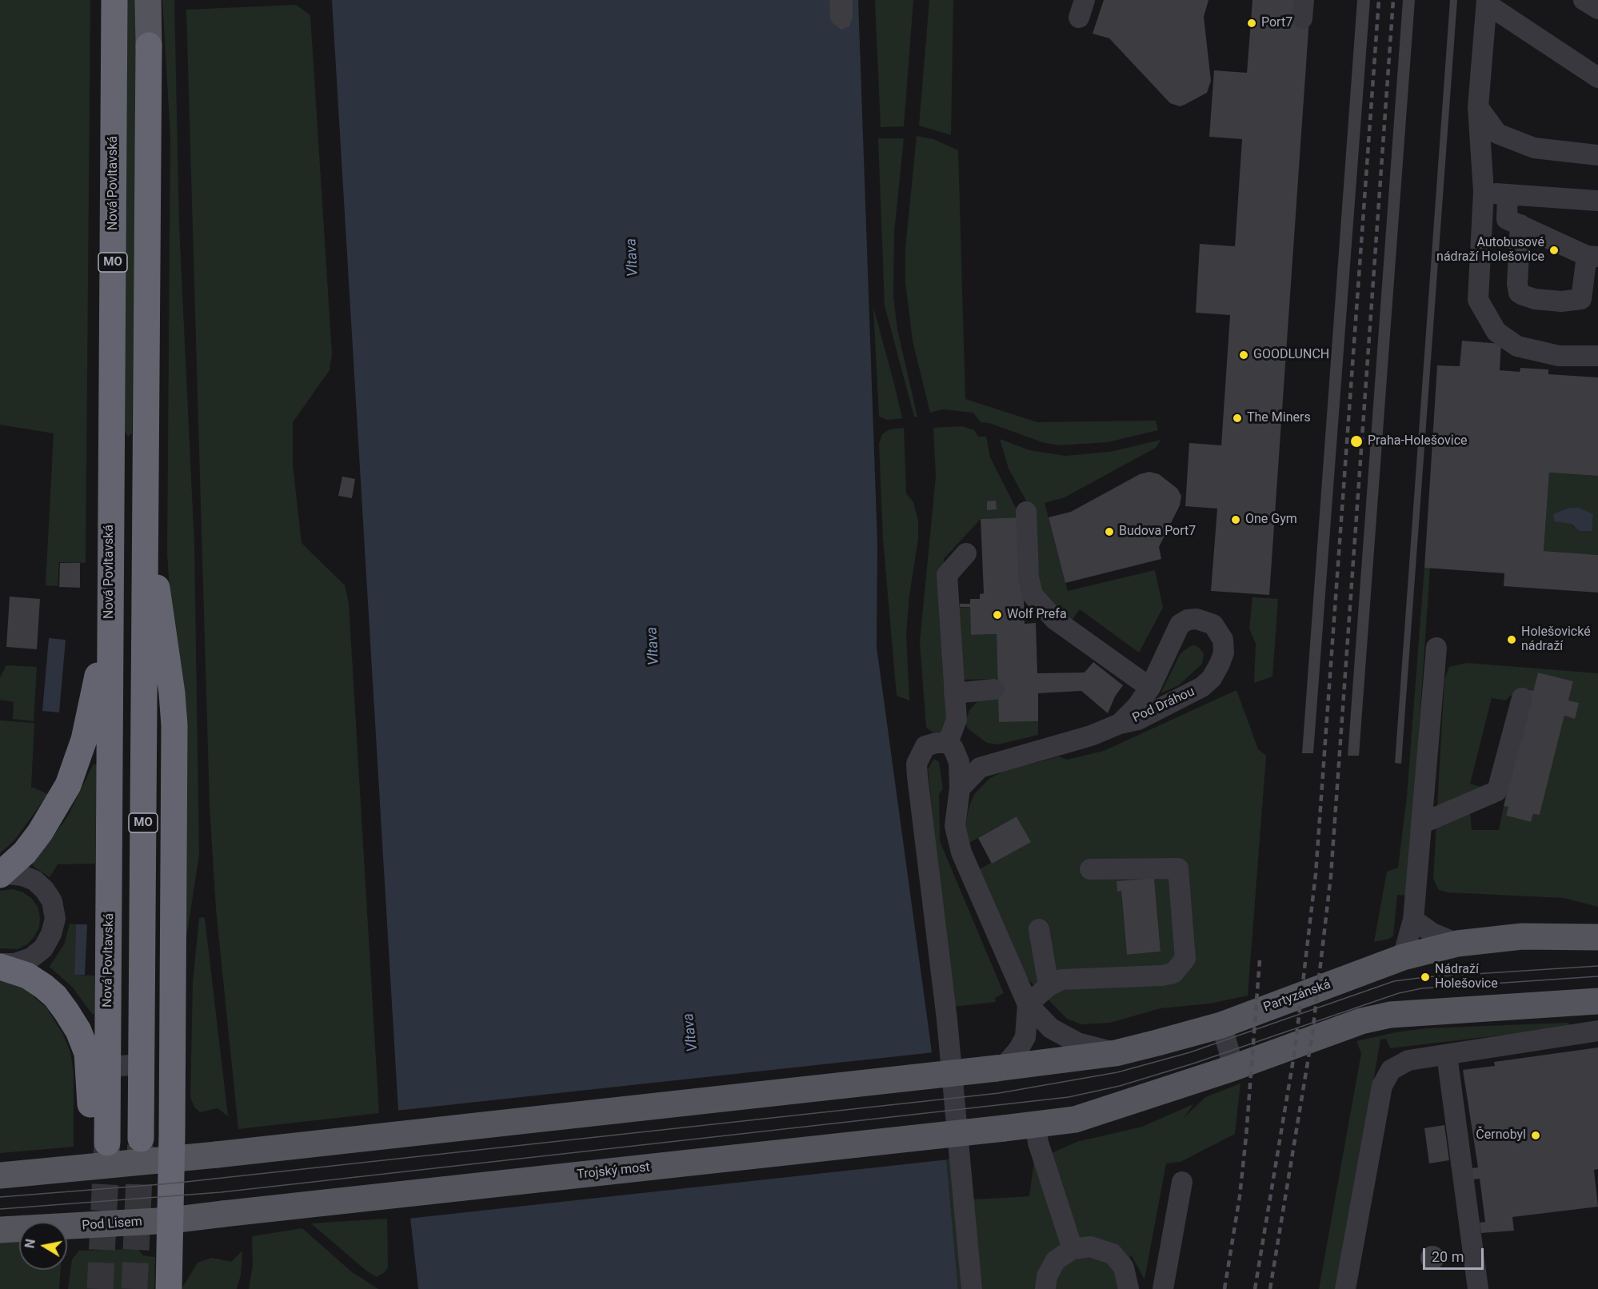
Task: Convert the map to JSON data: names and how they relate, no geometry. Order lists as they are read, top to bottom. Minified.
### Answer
{"streets":{"highway":["Nová Povltavská","MO"],"main road":["Partyzánská","Trojský most","Pod Lisem"],"lane":["Pod Dráhou"]},"crossings":[["Trojský most","Pod Lisem"]],"water":["Vltava"],"places":["Port7","Autobusové nádraží Holešovice","GOODLUNCH","The Miners","Praha-Holešovice","One Gym","Budova Port7","Wolf Prefa","Holešovické nádraží","Nádraží Holešovice","Černobyl"],"scale_bar":"20 m","north":"left"}
